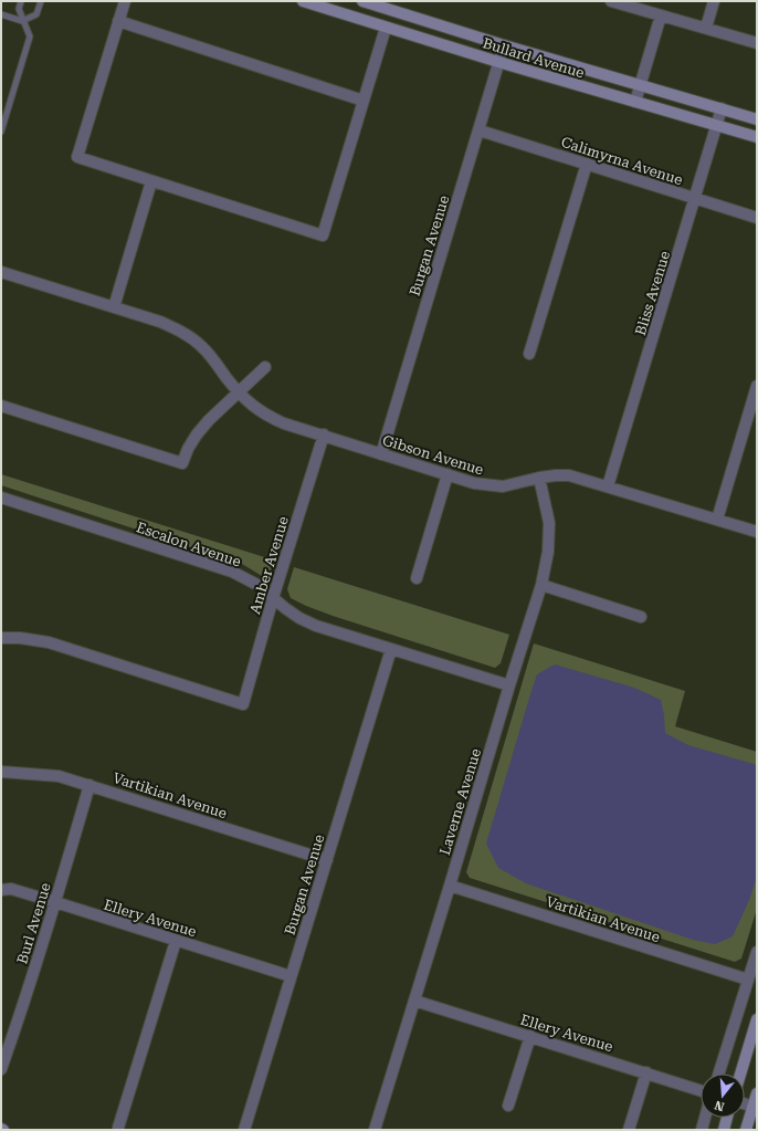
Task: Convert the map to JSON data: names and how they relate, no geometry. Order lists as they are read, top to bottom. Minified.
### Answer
{"streets":{"main road":["Bullard Avenue"],"street":["Calimyrna Avenue","Burgan Avenue","Bliss Avenue","Gibson Avenue","Escalon Avenue","Amber Avenue","Vartikian Avenue","Laverne Avenue","Ellery Avenue","Burl Avenue"]},"crossings":[["Bullard Avenue","Burgan Avenue"],["Bullard Avenue","Bliss Avenue"],["Calimyrna Avenue","Burgan Avenue"],["Calimyrna Avenue","Bliss Avenue"],["Burgan Avenue","Gibson Avenue"],["Burgan Avenue","Escalon Avenue"],["Burgan Avenue","Vartikian Avenue"],["Burgan Avenue","Ellery Avenue"],["Bliss Avenue","Gibson Avenue"],["Gibson Avenue","Amber Avenue"],["Gibson Avenue","Laverne Avenue"],["Escalon Avenue","Amber Avenue"],["Escalon Avenue","Laverne Avenue"],["Vartikian Avenue","Laverne Avenue"],["Vartikian Avenue","Burl Avenue"],["Laverne Avenue","Ellery Avenue"],["Ellery Avenue","Burl Avenue"]],"north":"bottom"}
